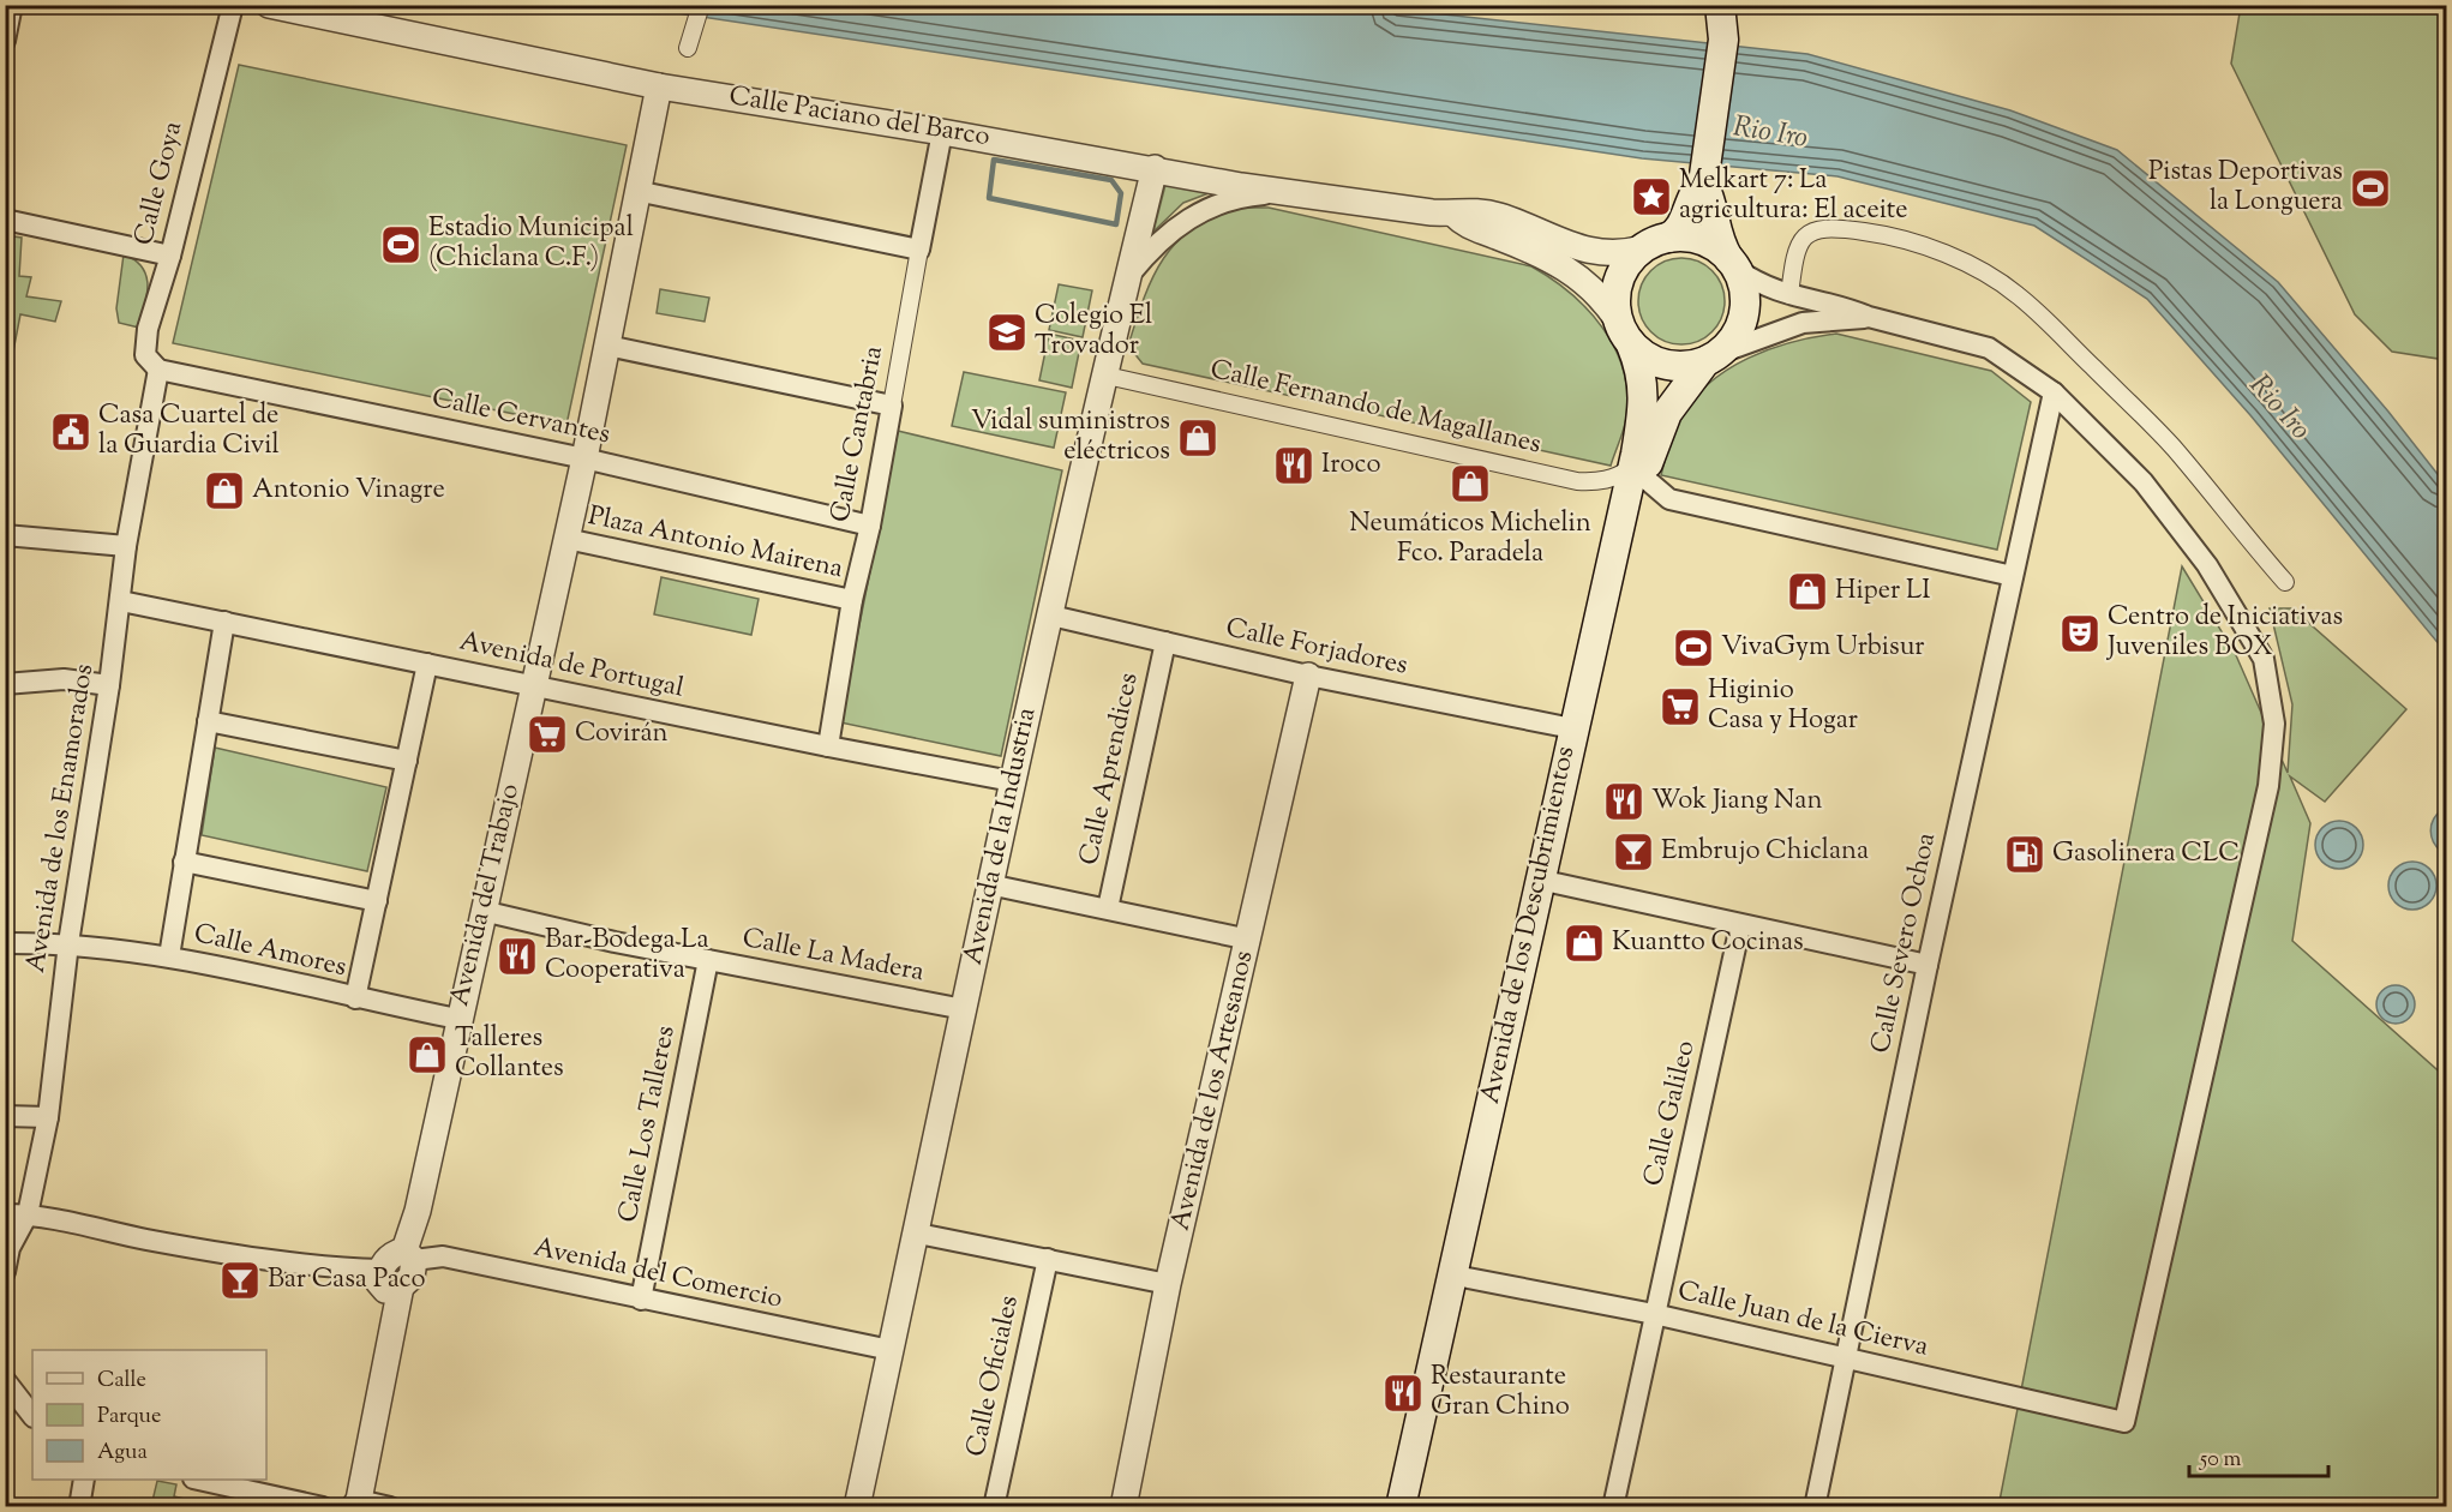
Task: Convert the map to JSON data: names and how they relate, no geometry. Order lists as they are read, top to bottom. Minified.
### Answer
{"streets":{"main road":["Avenida de los Descubrimientos"],"street":["Calle Paciano del Barco","Calle Goya","Calle Fernando de Magallanes","Calle Cervantes","Calle Cantabria","Plaza Antonio Mairena","Calle Forjadores","Avenida de Portugal","Calle Aprendices","Avenida de los Enamorados","Avenida de la Industria","Avenida del Trabajo","Calle Severo Ochoa","Calle Amores","Calle La Madera","Avenida de los Artesanos","Calle Galileo","Calle Los Talleres","Avenida del Comercio","Calle Juan de la Cierva","Calle Oficiales"]},"crossings":[["Calle Paciano del Barco","Calle Cantabria"],["Calle Paciano del Barco","Avenida de la Industria"],["Calle Paciano del Barco","Avenida del Trabajo"],["Calle Paciano del Barco","Avenida de los Descubrimientos"],["Calle Goya","Calle Cervantes"],["Calle Goya","Avenida de los Enamorados"],["Calle Fernando de Magallanes","Avenida de la Industria"],["Calle Fernando de Magallanes","Avenida de los Descubrimientos"],["Calle Cervantes","Calle Cantabria"],["Calle Cervantes","Avenida de los Enamorados"],["Calle Cervantes","Avenida del Trabajo"],["Calle Cantabria","Plaza Antonio Mairena"],["Calle Cantabria","Avenida de Portugal"],["Plaza Antonio Mairena","Avenida del Trabajo"],["Calle Forjadores","Calle Aprendices"],["Calle Forjadores","Avenida de la Industria"],["Calle Forjadores","Avenida de los Descubrimientos"],["Calle Forjadores","Avenida de los Artesanos"],["Avenida de Portugal","Avenida de los Enamorados"],["Avenida de Portugal","Avenida de la Industria"],["Avenida de Portugal","Avenida del Trabajo"],["Avenida de los Enamorados","Calle Amores"],["Avenida de la Industria","Calle La Madera"],["Avenida de la Industria","Avenida del Comercio"],["Avenida del Trabajo","Calle Amores"],["Avenida del Trabajo","Calle La Madera"],["Avenida del Trabajo","Avenida del Comercio"],["Avenida de los Descubrimientos","Calle Juan de la Cierva"],["Calle Severo Ochoa","Calle Juan de la Cierva"],["Calle La Madera","Calle Los Talleres"],["Calle Galileo","Calle Juan de la Cierva"],["Calle Los Talleres","Avenida del Comercio"]],"water":["Rio Iro"],"places":{"sports":["Pistas Deportivas la Longuera","Estadio Municipal (Chiclana C.F.)","VivaGym Urbisur"],"place":["Melkart 7: La agricultura: El aceite"],"school or university":["Colegio El Trovador"],"public building":["Casa Cuartel de la Guardia Civil"],"shop":["Vidal suministros eléctricos","Neumáticos Michelin Fco. Paradela","Antonio Vinagre","Hiper LI","Kuantto Cocinas","Talleres Collantes"],"restaurant":["Iroco","Wok Jiang Nan","Bar-Bodega La Cooperativa","Restaurante Gran Chino"],"theatre":["Centro de Iniciativas Juveniles BOX"],"supermarket":["Higinio Casa y Hogar","Covirán"],"bar":["Embrujo Chiclana","Bar Casa Paco"],"fuel station":["Gasolinera CLC"]},"legend":["Calle","Parque","Agua"],"scale_bar":"50 m"}
